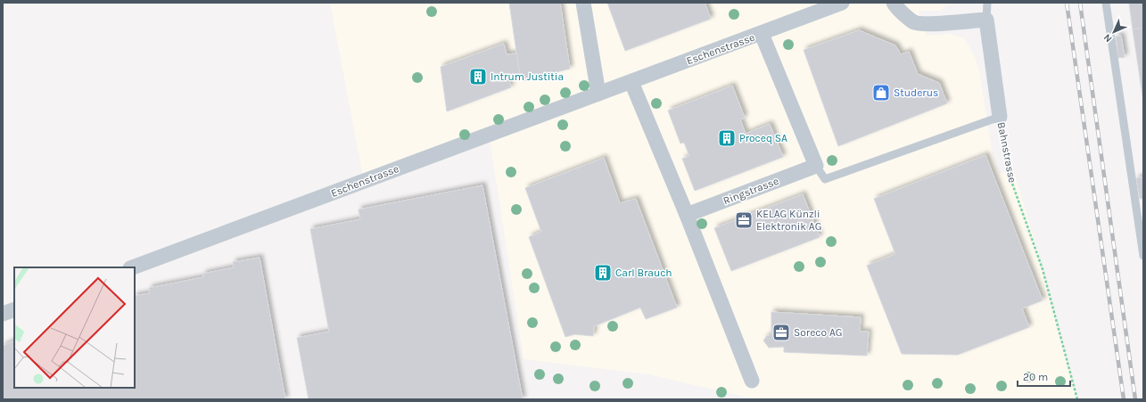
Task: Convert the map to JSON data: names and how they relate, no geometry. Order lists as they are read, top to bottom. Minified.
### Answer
{"streets":{"street":["Eschenstrasse","Bahnstrasse","Ringstrasse"]},"places":{"building":["Intrum Justitia","Proceq SA","Carl Brauch"],"shop":["Studerus"],"office":["KELAG Künzli Elektronik AG","Soreco AG"]},"scale_bar":"20 m","north":"bottom left"}
